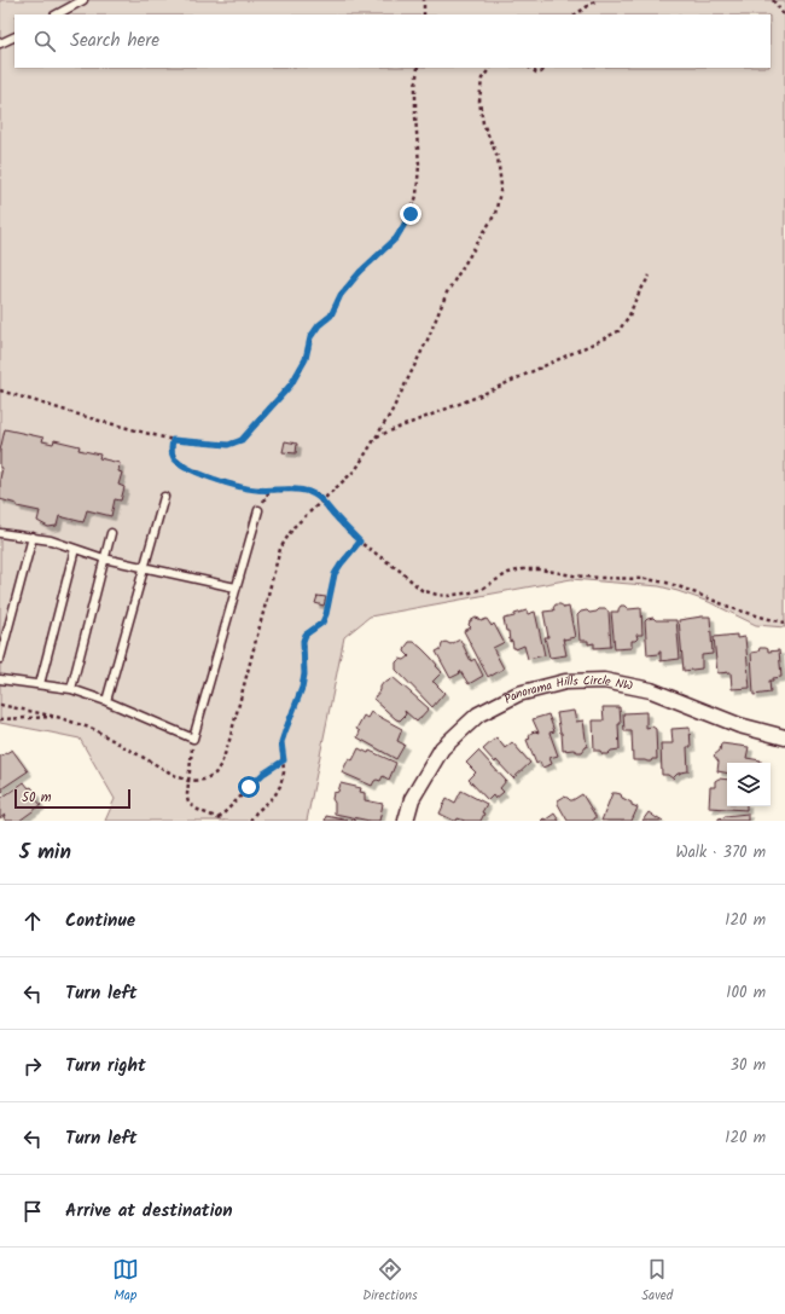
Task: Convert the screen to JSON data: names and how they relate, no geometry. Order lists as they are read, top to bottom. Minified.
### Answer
{"streets":{"street":["Panorama Hills Circle NW"]},"scale_bar":"50 m","page":{"search":"Search here","scale":"50 m","heading":["5 min","Walk · 370 m"],"list":[["Continue","120 m"],["Turn left","100 m"],["Turn right","30 m"],["Turn left","120 m"],"Arrive at destination"],"nav":["Map","Directions","Saved"]}}
